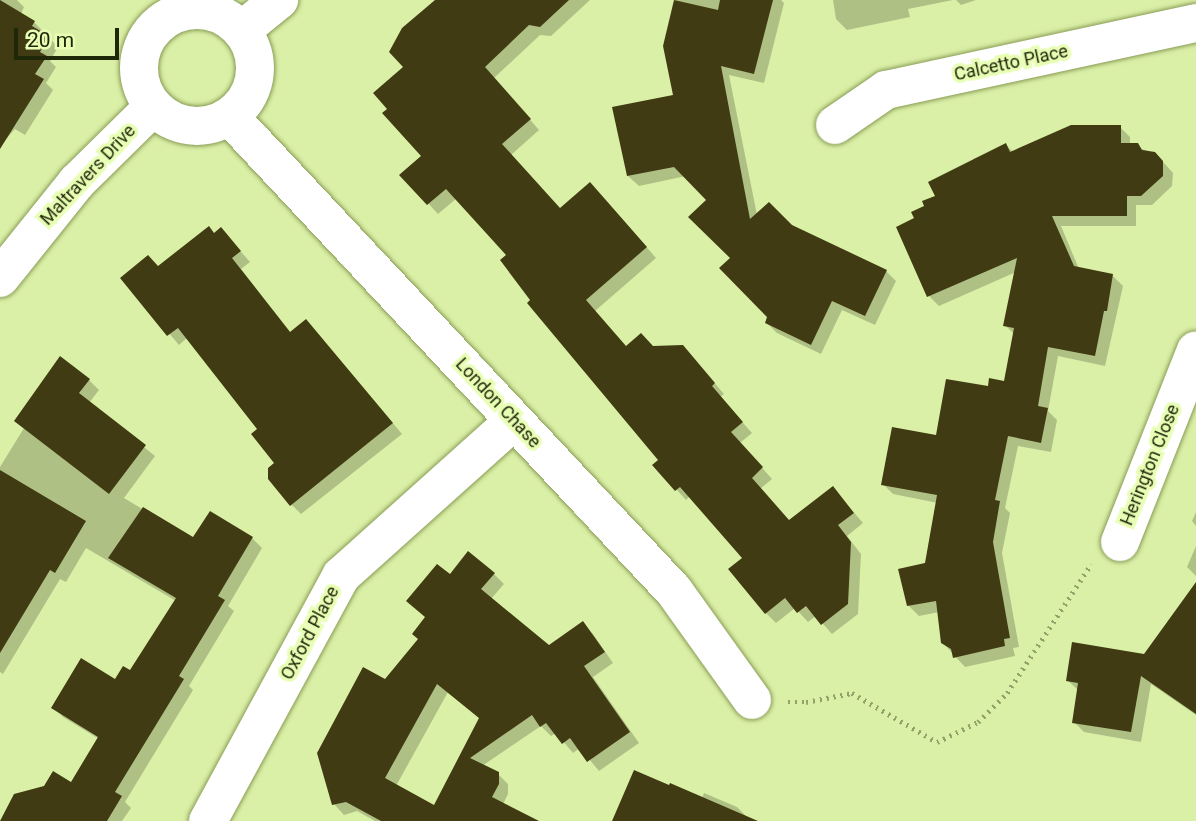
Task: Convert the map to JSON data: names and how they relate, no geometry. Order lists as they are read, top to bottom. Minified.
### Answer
{"streets":{"street":["Calcetto Place","Maltravers Drive","London Chase","Herington Close","Oxford Place"]},"crossings":[["Maltravers Drive","London Chase"],["London Chase","Oxford Place"]],"scale_bar":"20 m"}
